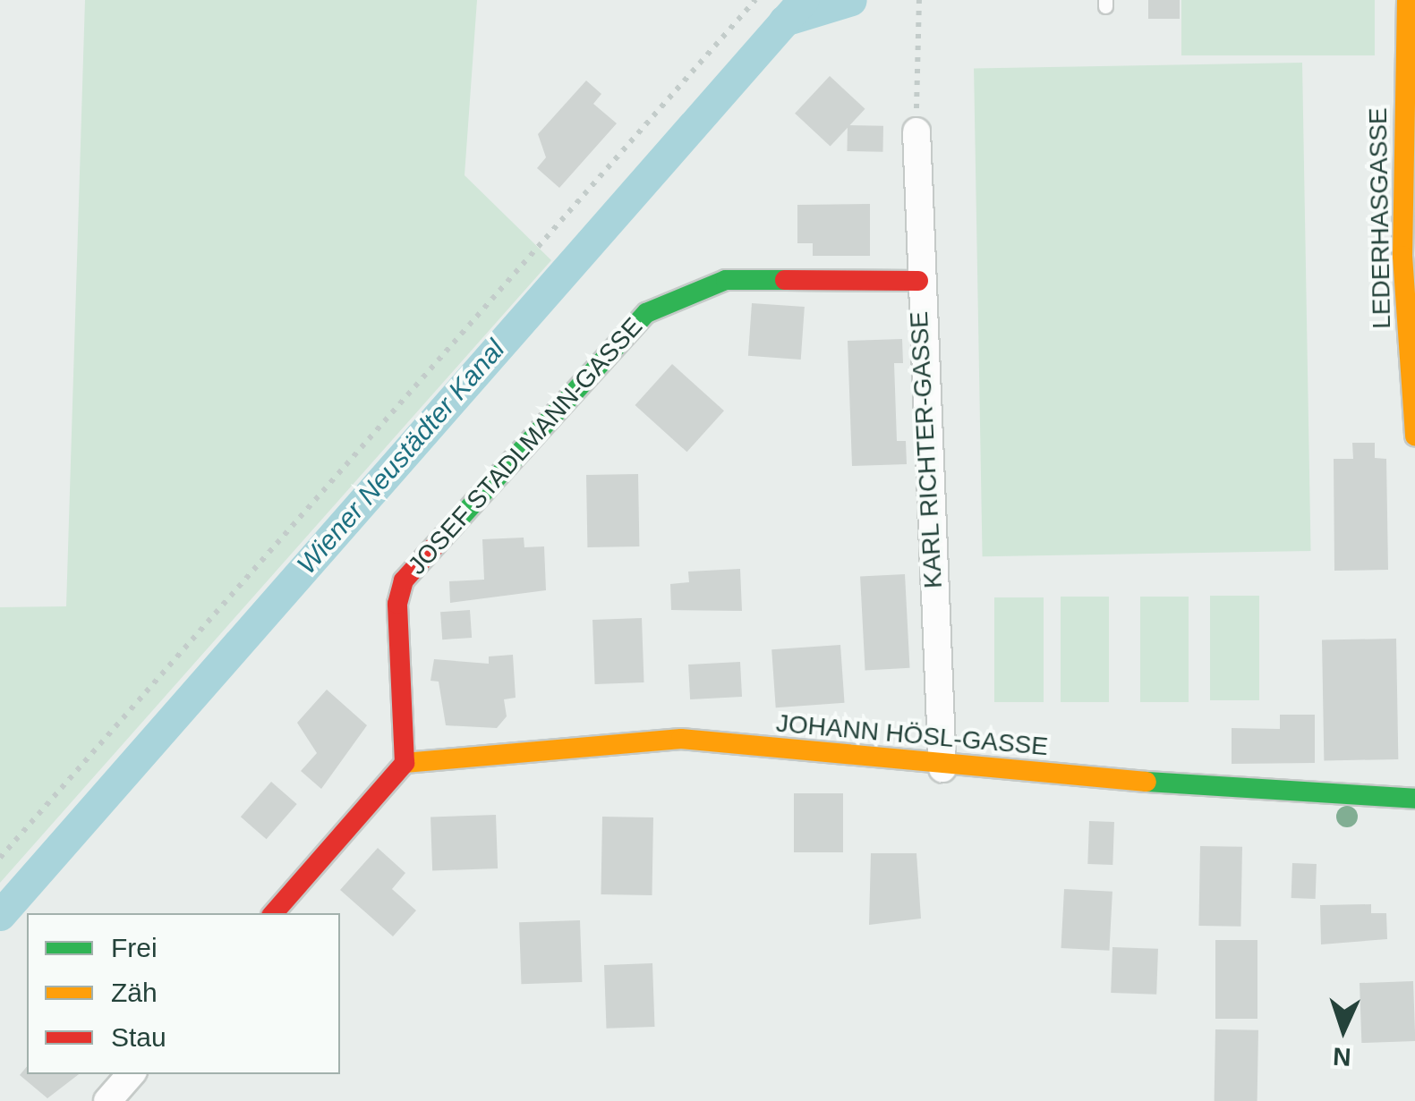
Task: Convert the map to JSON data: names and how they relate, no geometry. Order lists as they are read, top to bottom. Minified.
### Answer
{"streets":{"street":["LEDERHASGASSE","JOSEF STADLMANN-GASSE","KARL RICHTER-GASSE","JOHANN HÖSL-GASSE"]},"crossings":[["JOSEF STADLMANN-GASSE","KARL RICHTER-GASSE"],["JOSEF STADLMANN-GASSE","JOHANN HÖSL-GASSE"],["KARL RICHTER-GASSE","JOHANN HÖSL-GASSE"]],"water":["Wiener Neustädter Kanal"],"legend":["Frei","Zäh","Stau"],"north":"bottom"}
